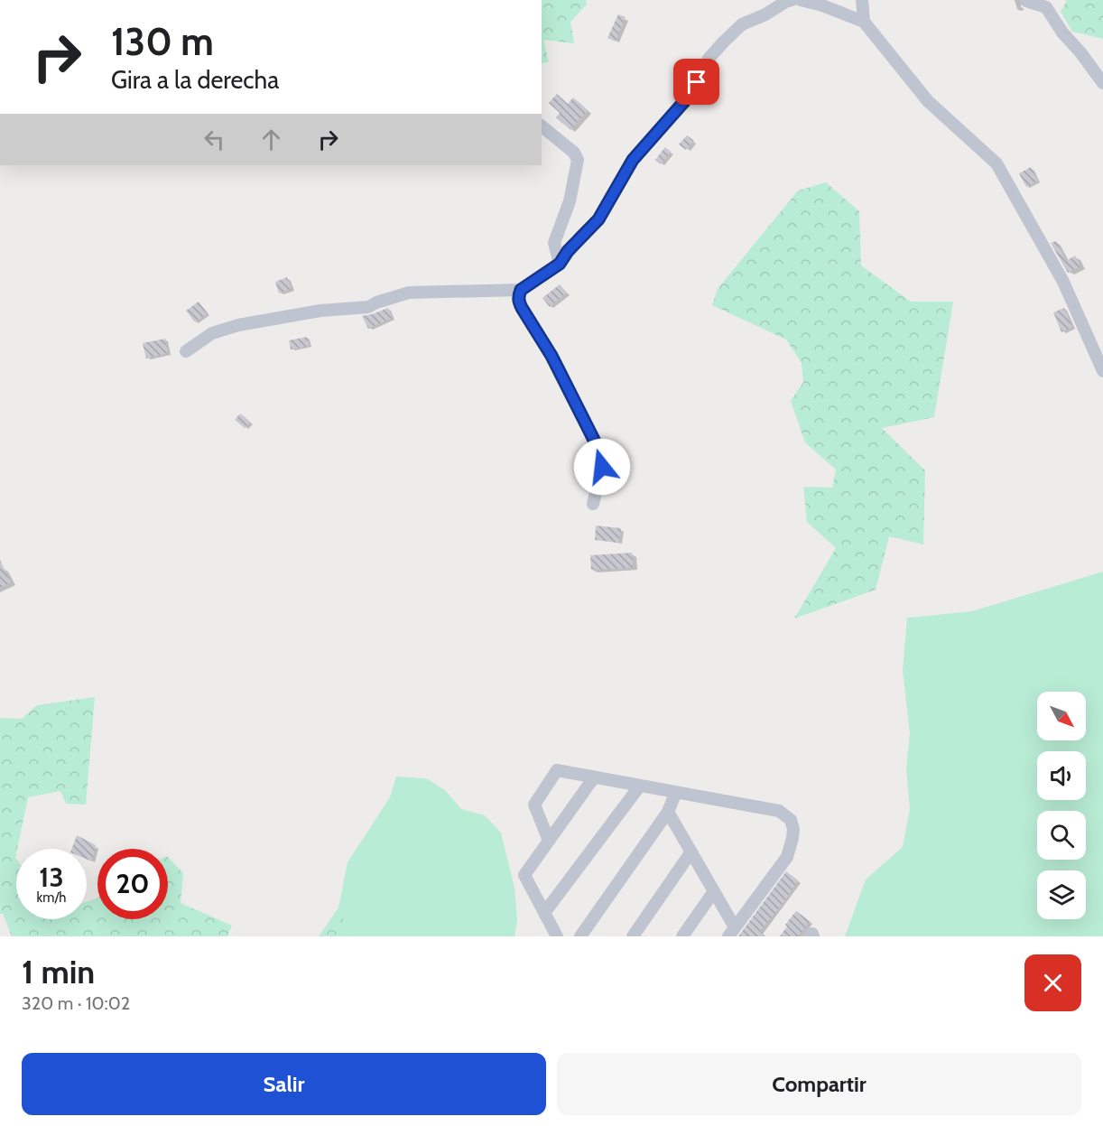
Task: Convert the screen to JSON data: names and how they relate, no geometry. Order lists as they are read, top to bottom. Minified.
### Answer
{"north":"bottom right","page":{"turn":["130 m","Gira a la derecha"],"speed":"13 km/h","limit":"20","heading":["1 min","320 m · 10:02"],"buttons":["Salir","Compartir"]}}
